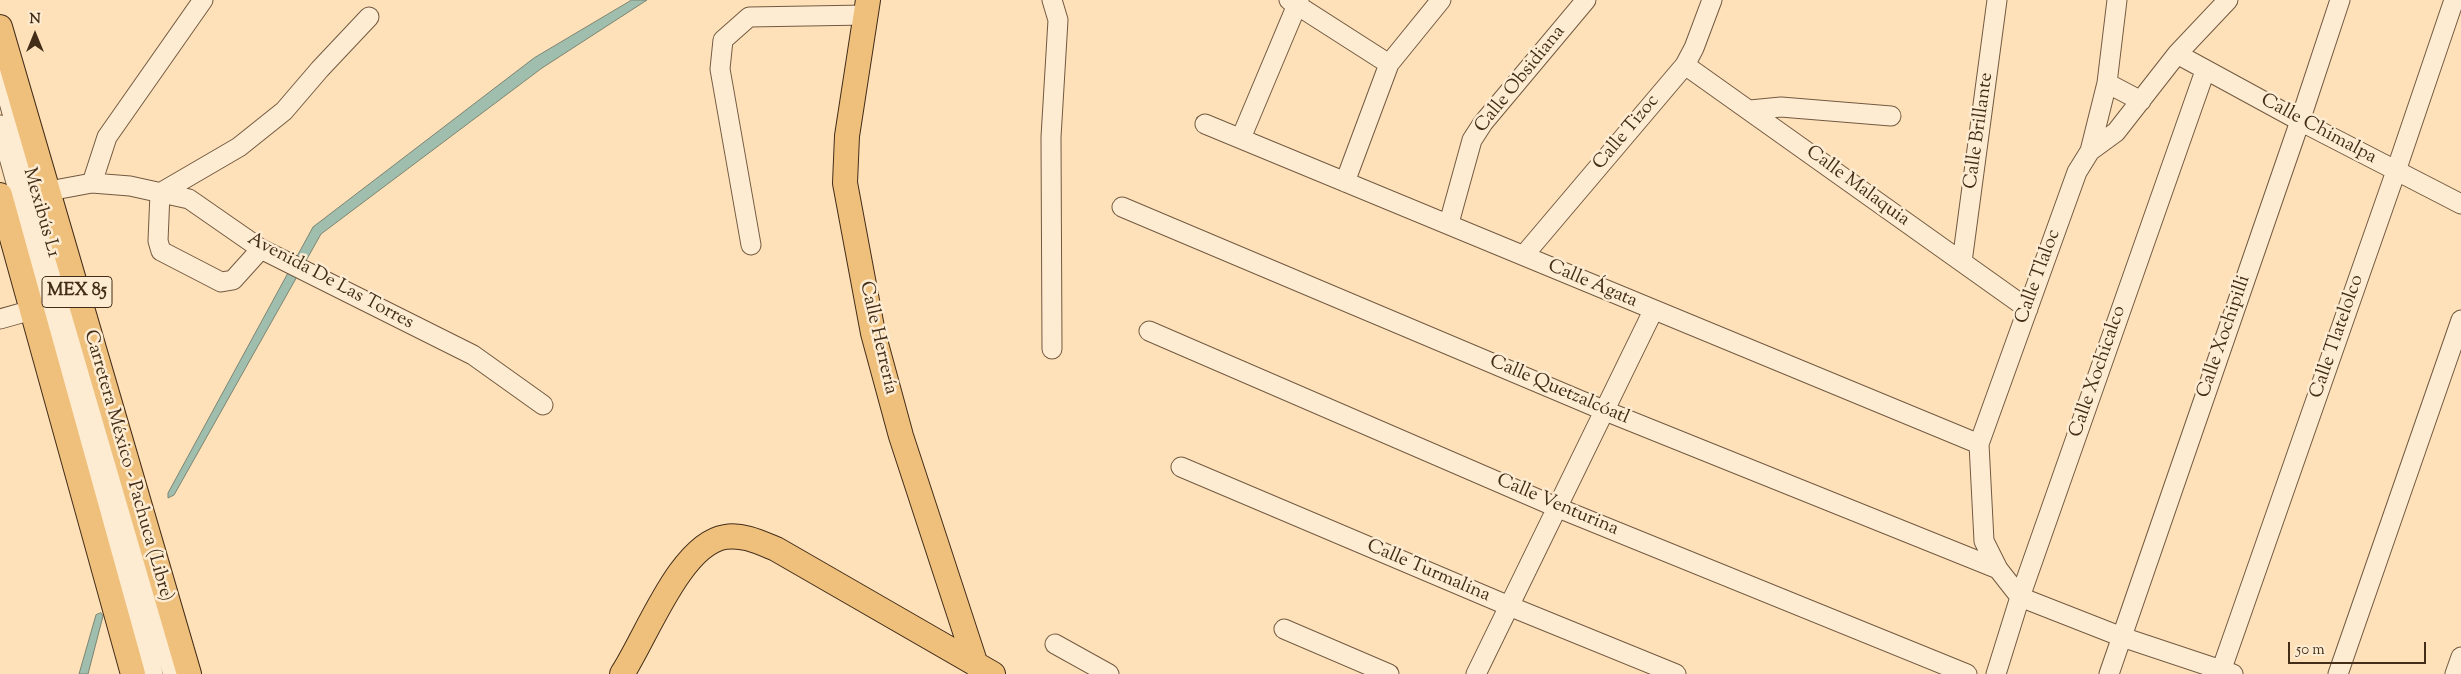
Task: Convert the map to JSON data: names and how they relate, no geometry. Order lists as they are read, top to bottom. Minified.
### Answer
{"streets":{"main road":["MEX 85","Calle Herrería","Carretera México - Pachuca (Libre)"],"street":["Calle Obsidiana","Calle Chimalpa","Calle Brillante","Calle Tizoc","Calle Malaquia","Mexibús L1","Calle Tlaloc","Avenida De Las Torres","Calle Ágata","Calle Xochipilli","Calle Tlatelolco","Calle Xochicalco","Calle Quetzalcóatl","Calle Venturina","Calle Turmalina"]},"crossings":[["Calle Obsidiana","Calle Ágata"],["Calle Chimalpa","Calle Tlaloc"],["Calle Chimalpa","Calle Xochipilli"],["Calle Chimalpa","Calle Tlatelolco"],["Calle Chimalpa","Calle Xochicalco"],["Calle Brillante","Calle Malaquia"],["Calle Tizoc","Calle Malaquia"],["Calle Tizoc","Calle Ágata"],["Calle Malaquia","Calle Tlaloc"],["Calle Tlaloc","Calle Ágata"],["Calle Tlaloc","Calle Xochicalco"],["Calle Tlaloc","Calle Quetzalcóatl"],["Avenida De Las Torres","Carretera México - Pachuca (Libre)"]],"scale_bar":"50 m","north":"top"}
